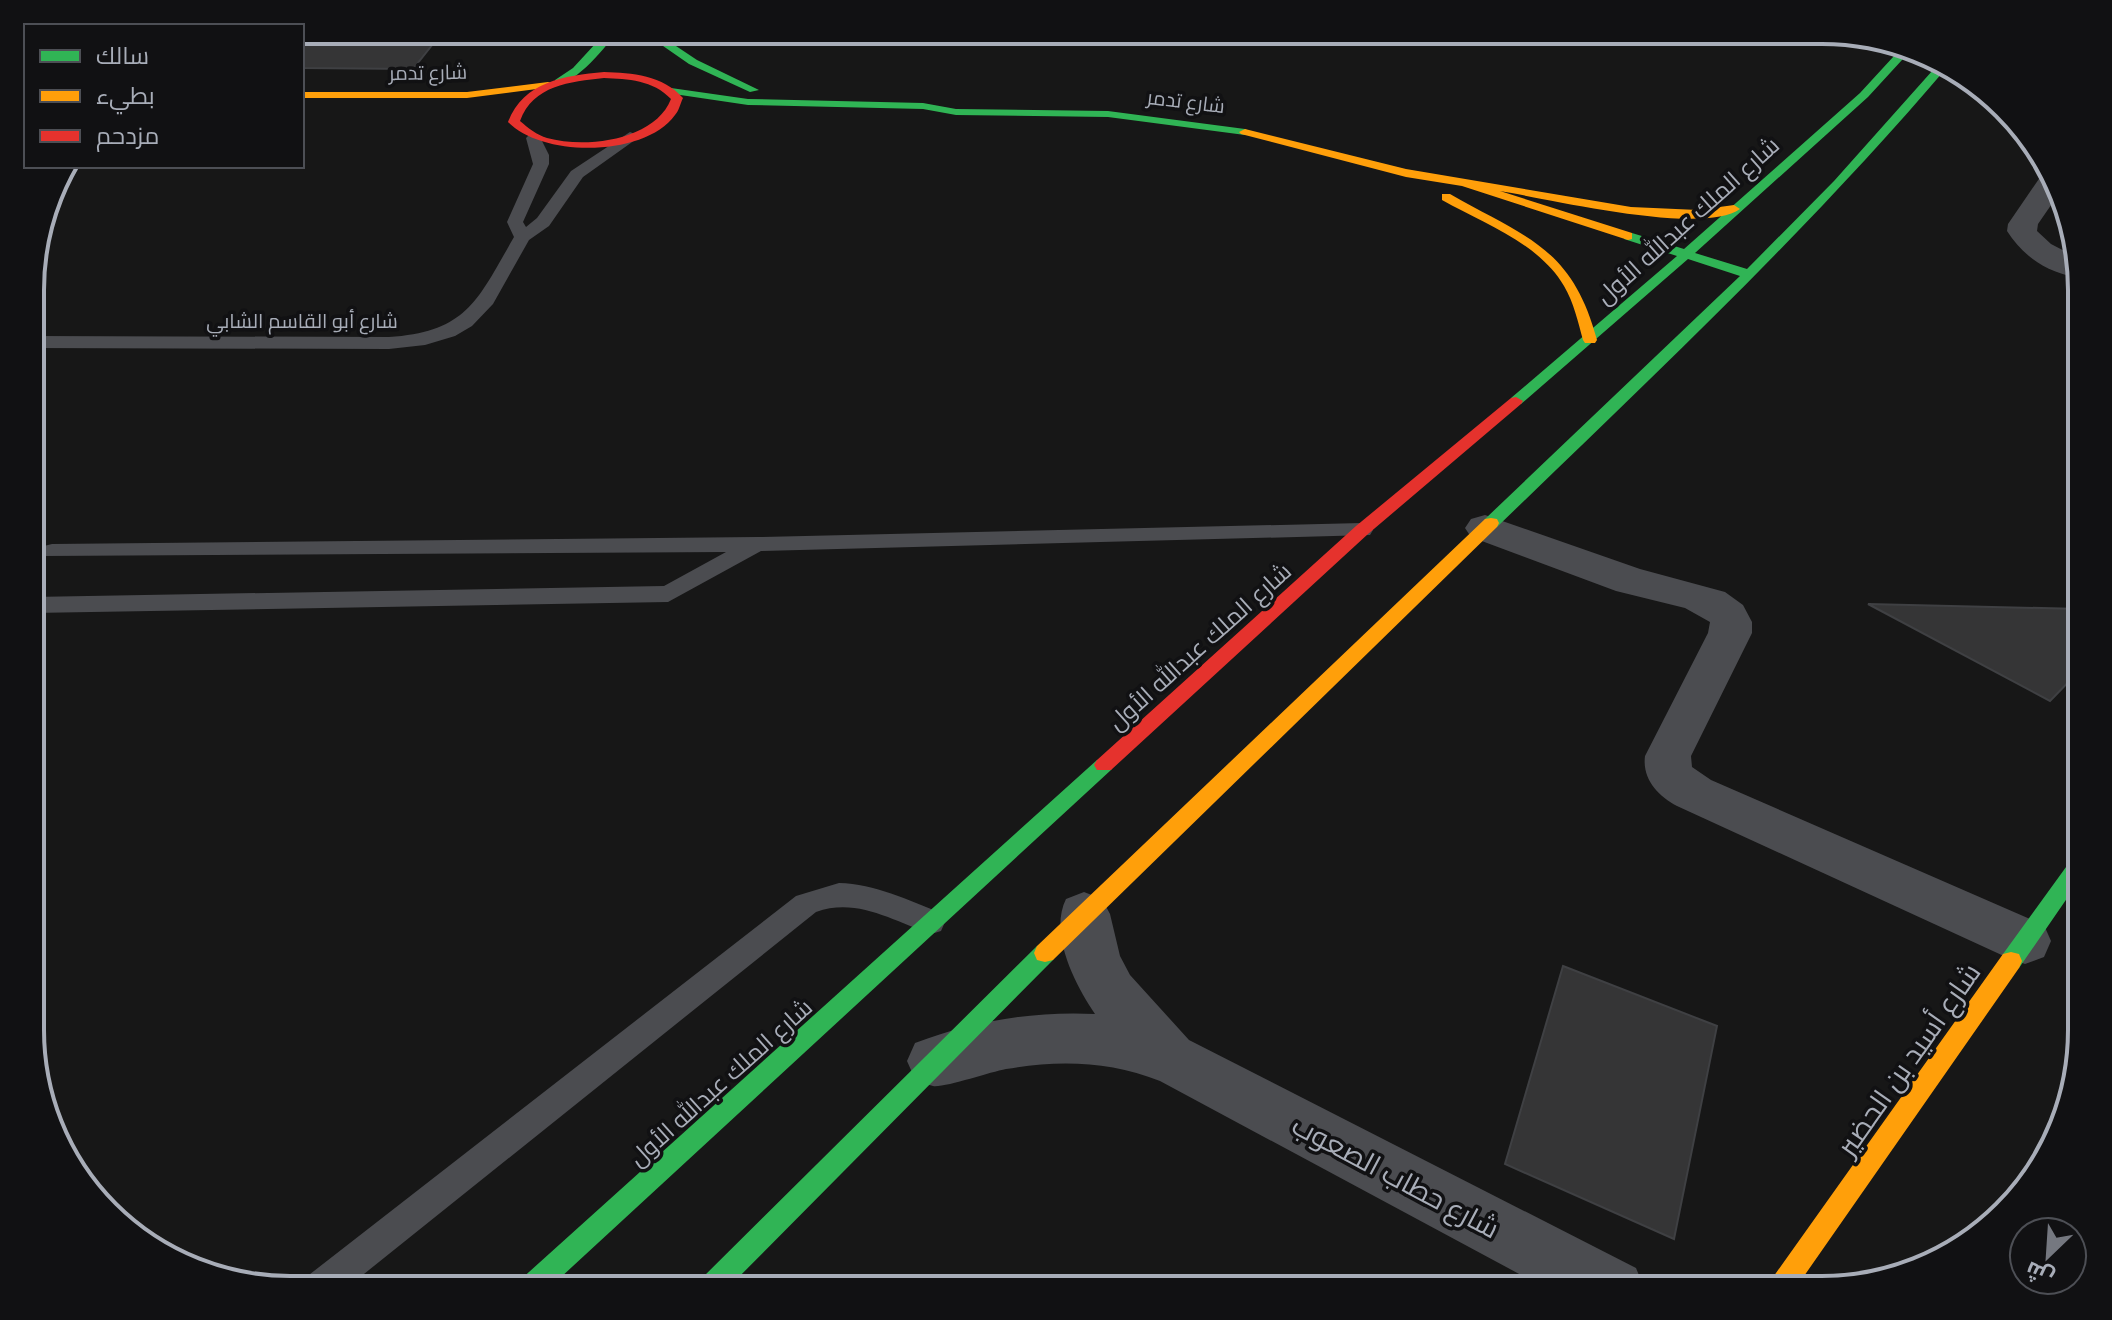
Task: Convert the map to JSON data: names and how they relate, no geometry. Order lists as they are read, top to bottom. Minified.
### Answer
{"streets":{"main road":["شارع تدمر","شارع الملك عبدالله الأول","شارع أسيد بن الحضير"],"street":["شارع حطاب الصعوب"],"lane":["شارع أبو القاسم الشابي"]},"crossings":[["شارع تدمر","شارع الملك عبدالله الأول"]],"legend":["سالك","بطيء","مزدحم"],"north":"bottom left"}
